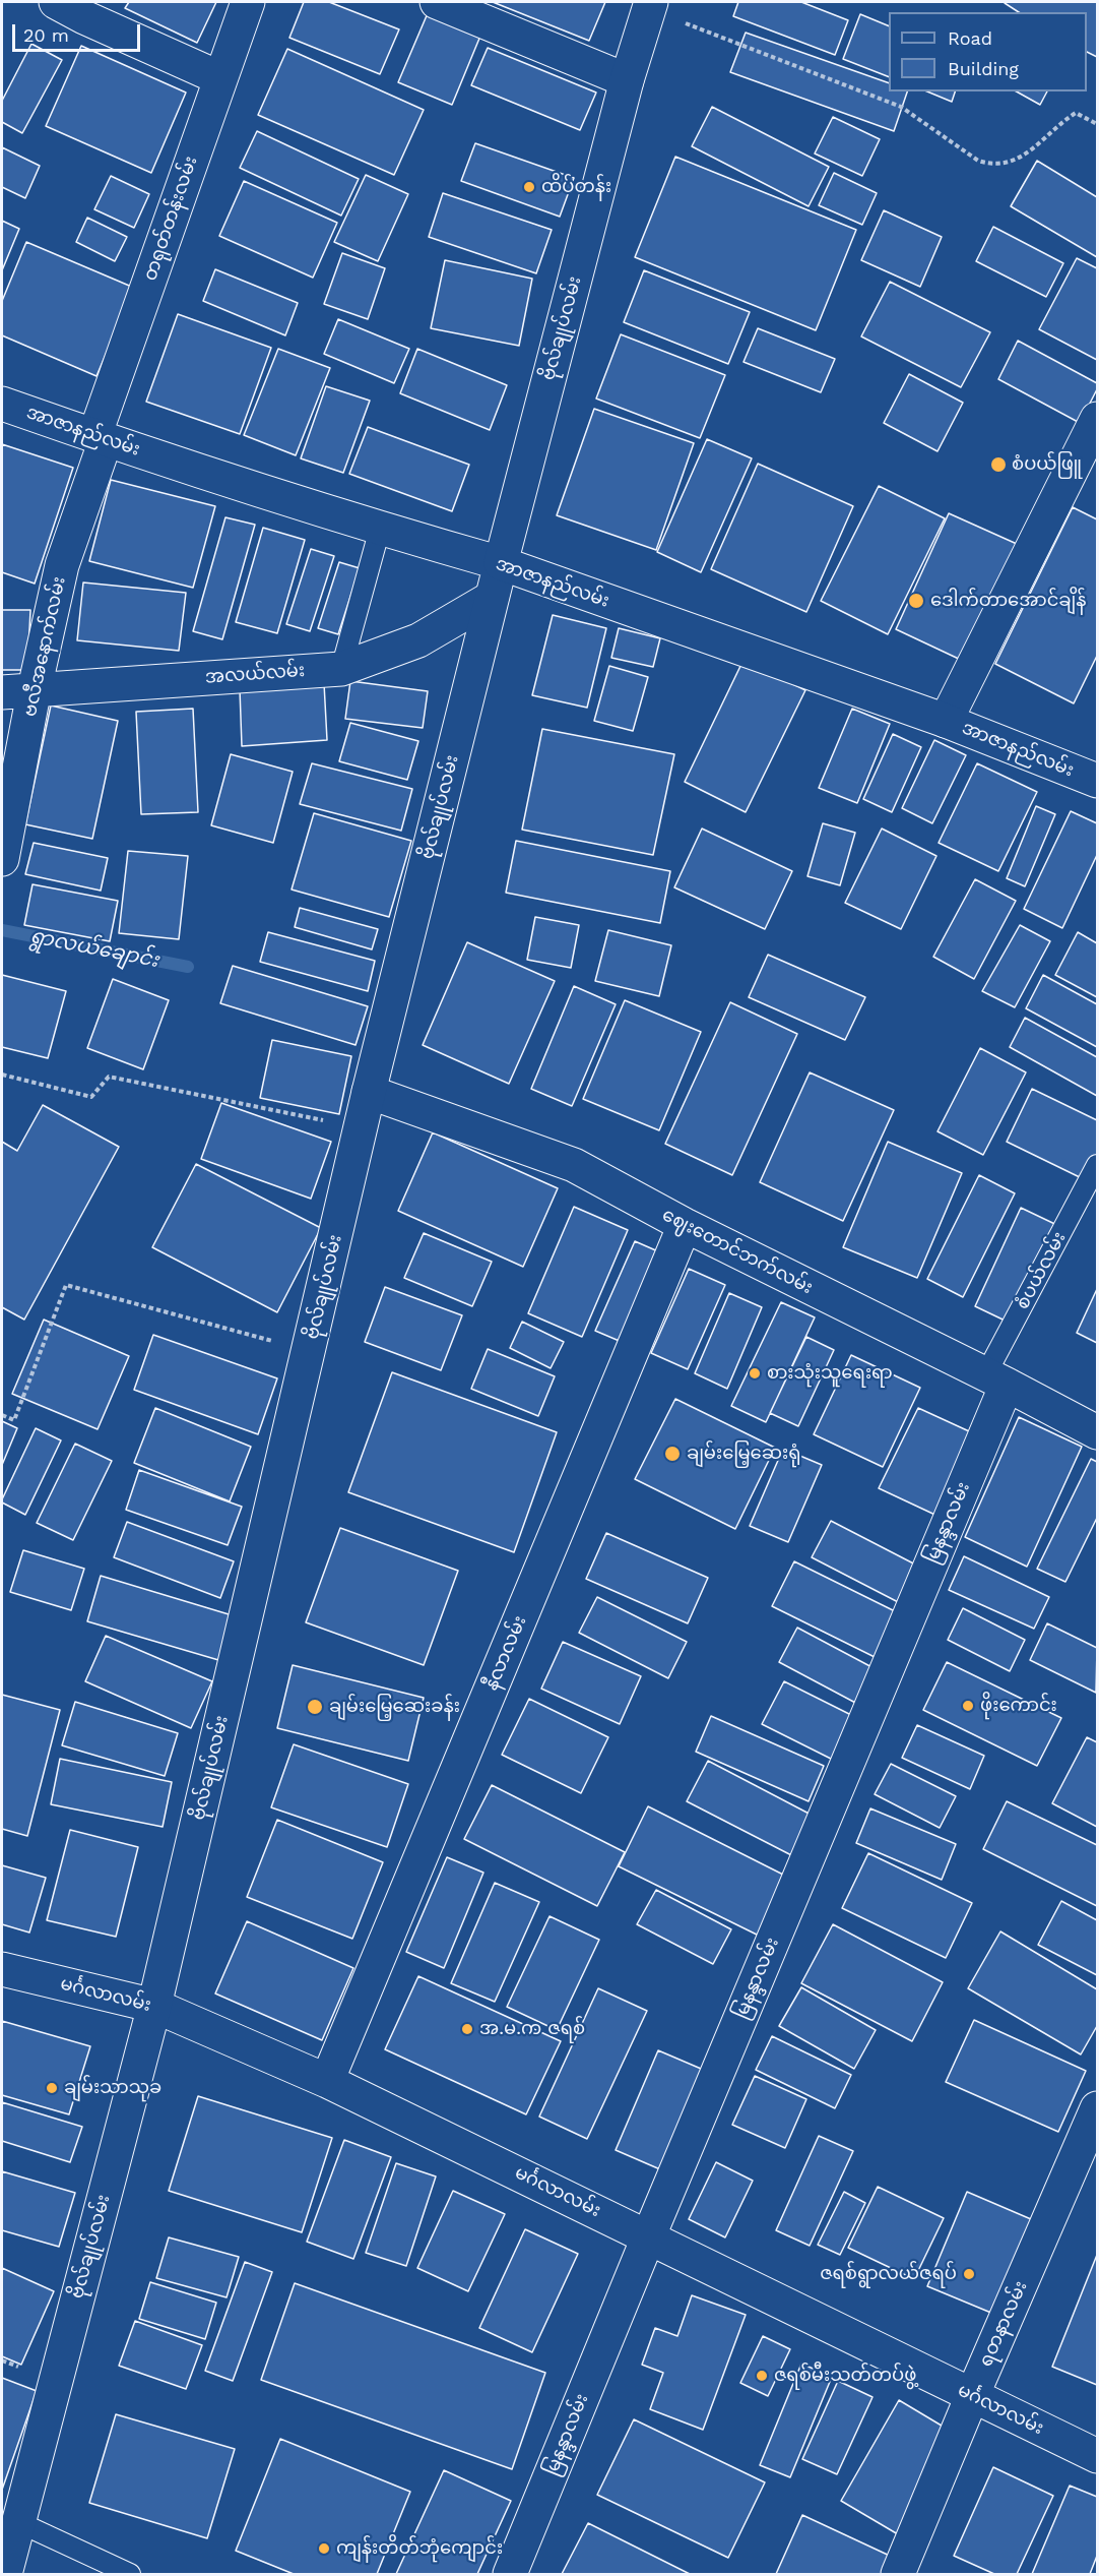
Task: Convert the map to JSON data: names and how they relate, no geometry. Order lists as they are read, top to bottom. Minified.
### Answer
{"streets":{"street":["တရုတ်တန်းလမ်း","ဗိုလ်ချုပ်လမ်း","အာဇာနည်လမ်း","ဗလီအနောက်လမ်း","အလယ်လမ်း","ဈေးတောင်ဘက်လမ်း","မြနန္ဒာလမ်း","နီလာလမ်း","မင်္ဂလာလမ်း","ရတနာလမ်း"],"lane":["စံပယ်လမ်း"]},"crossings":[["တရုတ်တန်းလမ်း","အာဇာနည်လမ်း"],["တရုတ်တန်းလမ်း","ဗလီအနောက်လမ်း"],["ဗိုလ်ချုပ်လမ်း","အာဇာနည်လမ်း"],["ဗိုလ်ချုပ်လမ်း","အလယ်လမ်း"],["ဗိုလ်ချုပ်လမ်း","ဈေးတောင်ဘက်လမ်း"],["ဗိုလ်ချုပ်လမ်း","မင်္ဂလာလမ်း"],["အာဇာနည်လမ်း","ဗလီအနောက်လမ်း"],["ဗလီအနောက်လမ်း","အလယ်လမ်း"],["ဈေးတောင်ဘက်လမ်း","စံပယ်လမ်း"],["ဈေးတောင်ဘက်လမ်း","မြနန္ဒာလမ်း"],["ဈေးတောင်ဘက်လမ်း","နီလာလမ်း"],["စံပယ်လမ်း","မြနန္ဒာလမ်း"],["မြနန္ဒာလမ်း","မင်္ဂလာလမ်း"],["နီလာလမ်း","မင်္ဂလာလမ်း"],["မင်္ဂလာလမ်း","ရတနာလမ်း"]],"water":["ရွာလယ်ချောင်း"],"places":["ထိပ်တန်း","စံပယ်ဖြူ","ဒေါက်တာအောင်ချိန်","စားသုံးသူရေးရာ","ချမ်းမြေ့ဆေးရုံ","ဖိုးကောင်း","ချမ်းမြေ့ဆေးခန်း","အ.မ.က ဇရစ်","ချမ်းသာသုခ","ဇရစ်ရွာလယ်ဇရပ်","ဇရစ်မီးသတ်တပ်ဖွဲ့","ကျန်းတိတ်ဘုံကျောင်း"],"legend":["Road","Building"],"scale_bar":"20 m"}
